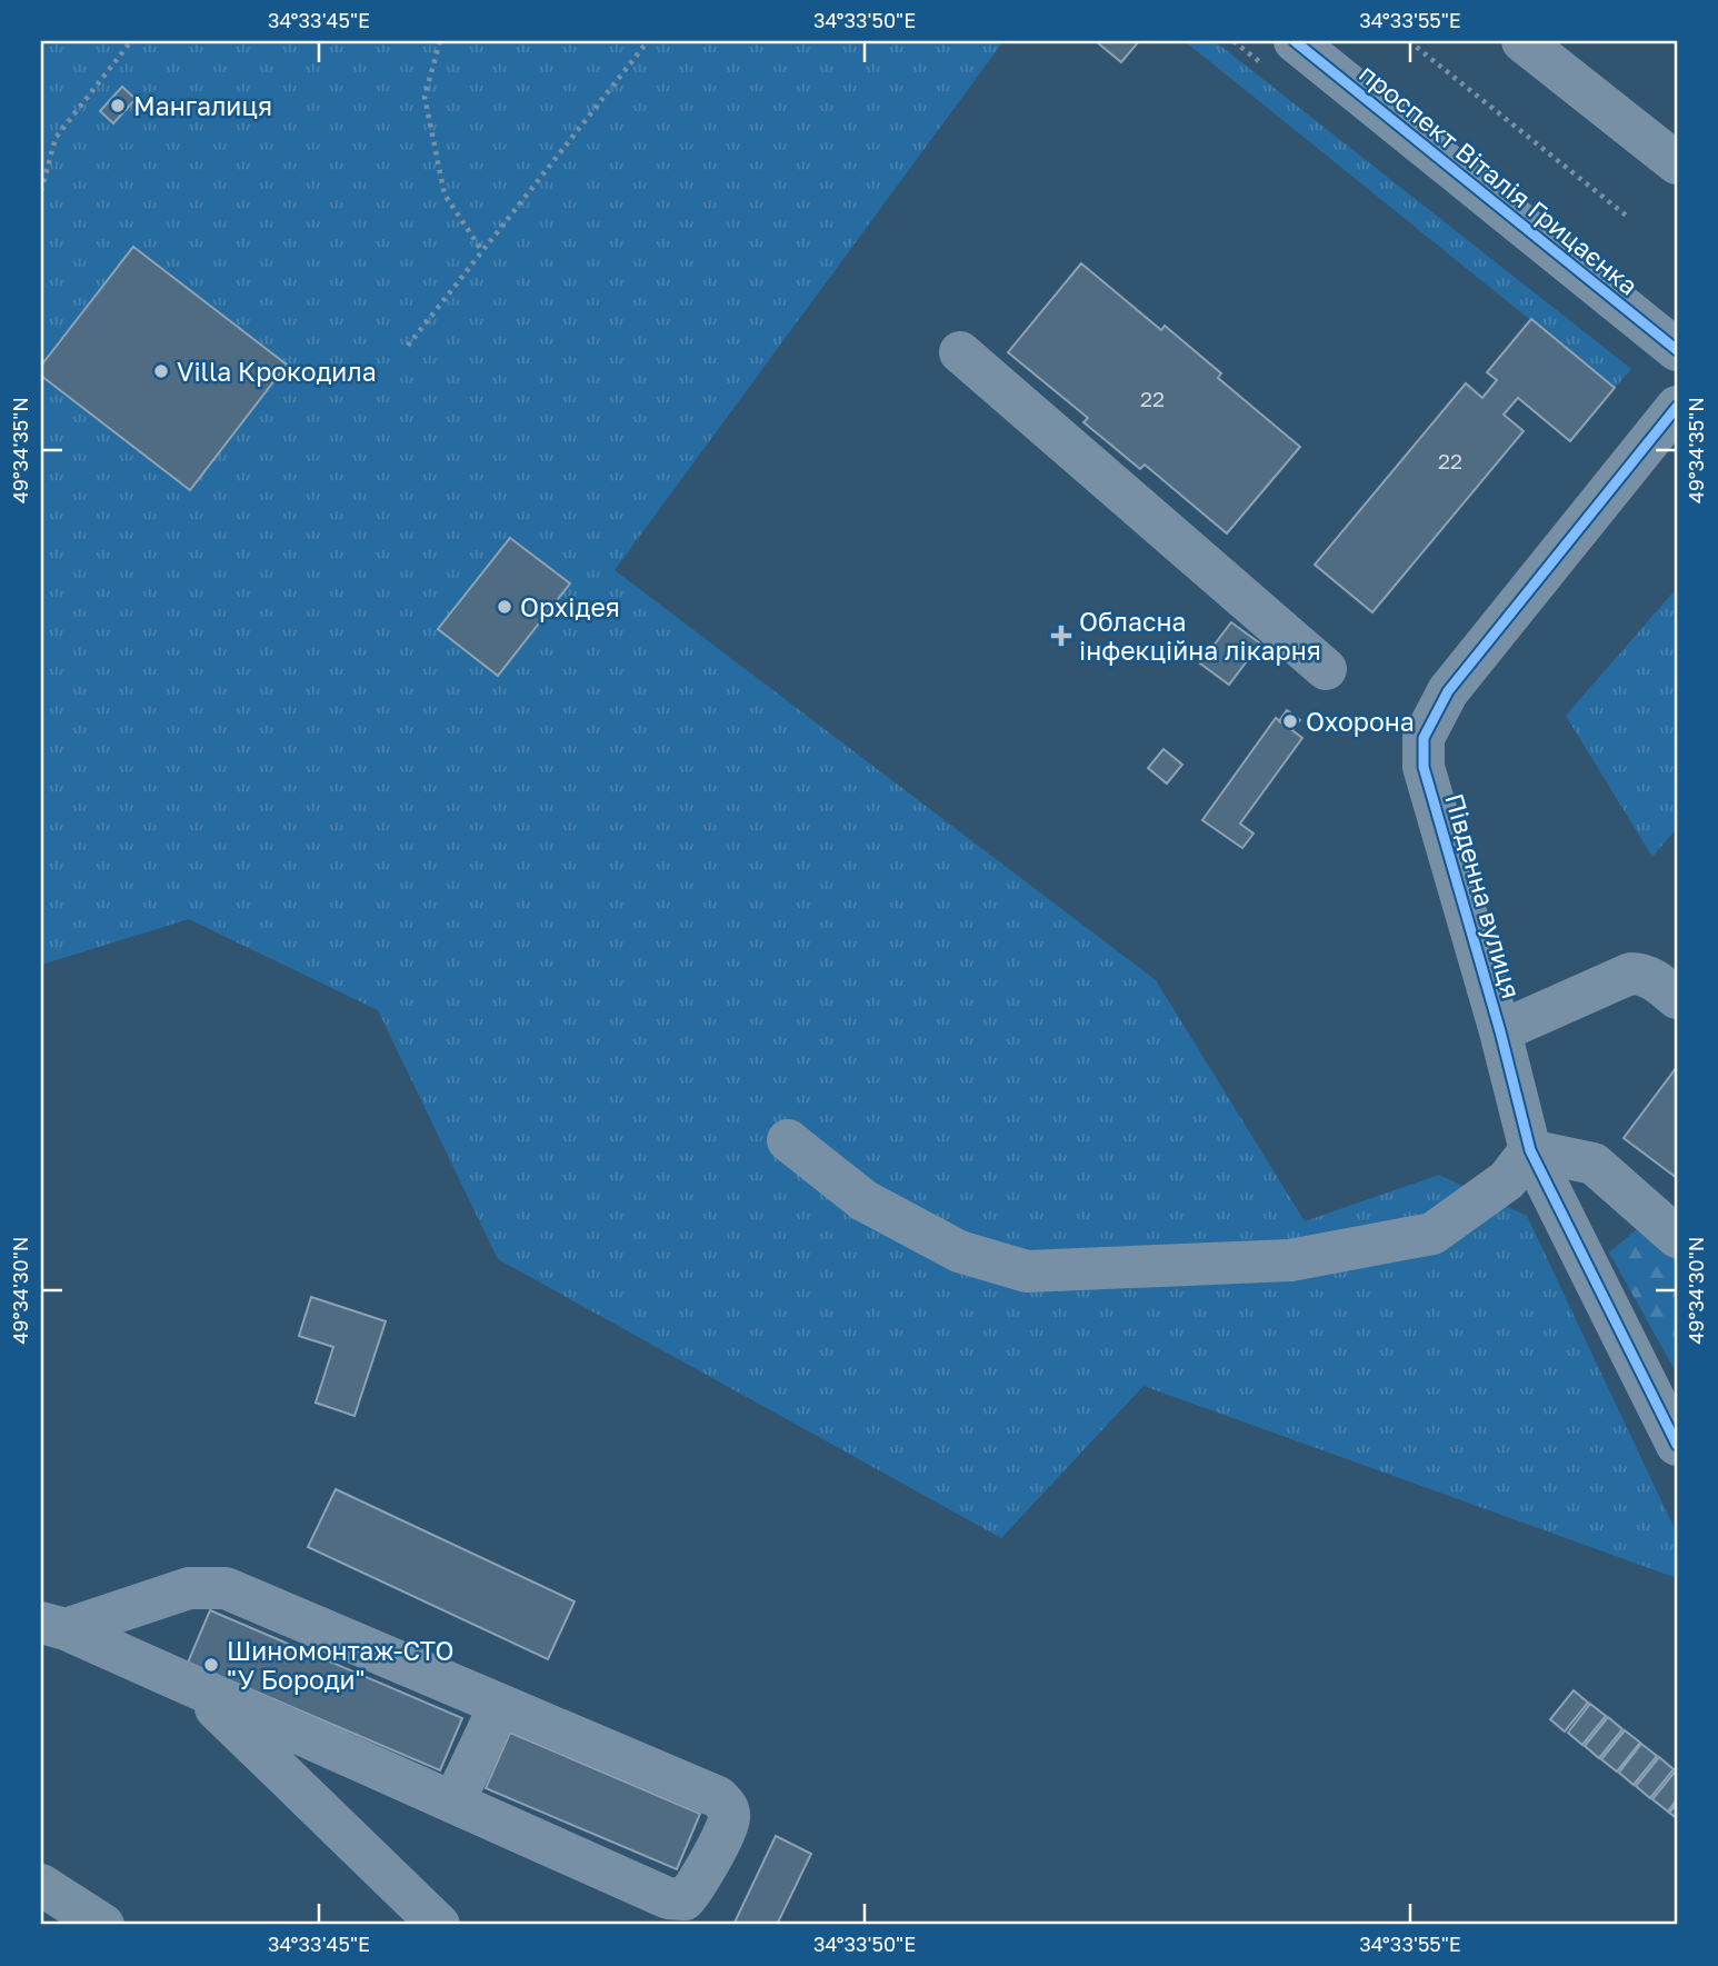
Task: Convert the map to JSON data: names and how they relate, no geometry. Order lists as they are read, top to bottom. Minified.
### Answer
{"streets":{"street":["проспект Віталія Грицаєнка","Південна вулиця"]},"places":{"other":["Мангалиця","Villa Крокодила","Орхідея","Охорона","Шиномонтаж-СТО \"У Бороди\""],"health":["Обласна інфекційна лікарня"]},"house_numbers":["22","22"],"coordinates":["34°33'45\"E","34°33'50\"E","34°33'55\"E","49°34'35\"N","49°34'30\"N"]}
